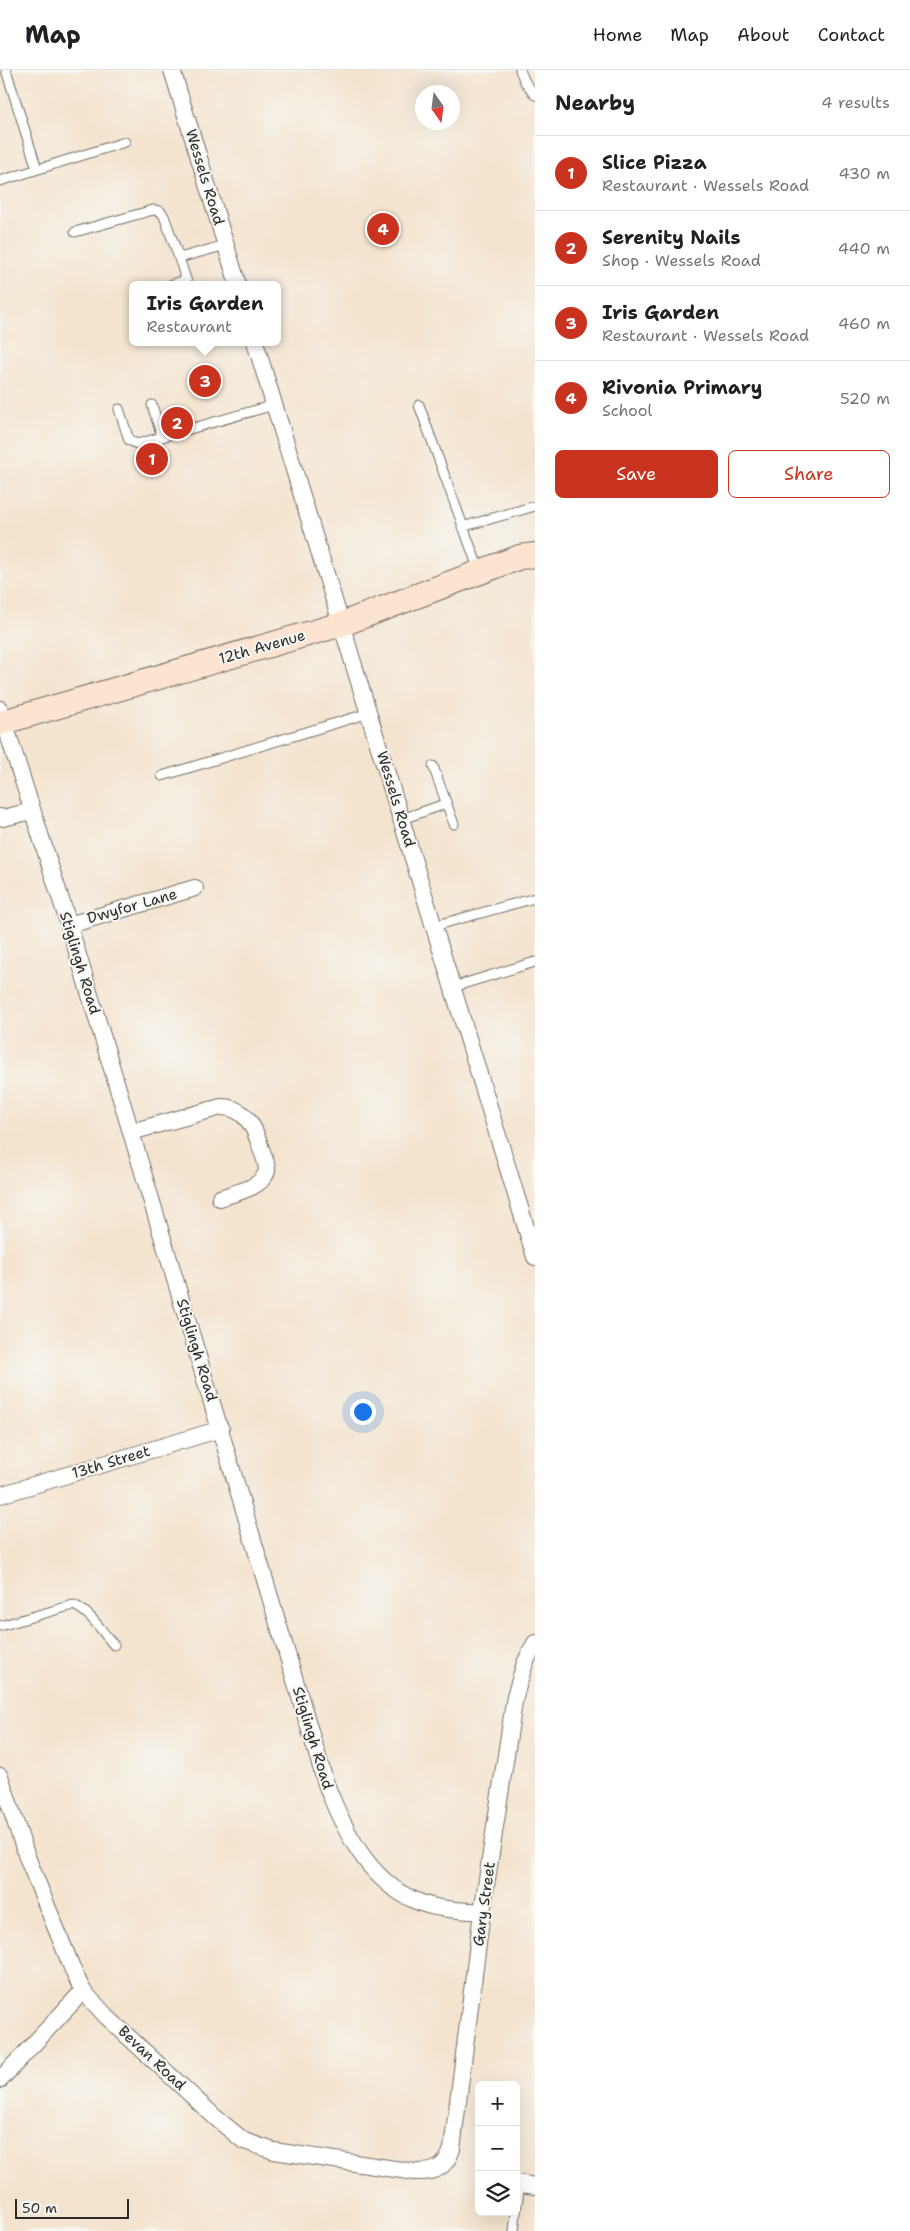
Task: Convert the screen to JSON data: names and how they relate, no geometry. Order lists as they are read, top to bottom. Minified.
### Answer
{"streets":{"main road":["12th Avenue"],"street":["Wessels Road","Dwyfor Lane","Stiglingh Road","13th Street","Gary Street","Bevan Road"]},"crossings":[["Wessels Road","12th Avenue"],["12th Avenue","Stiglingh Road"],["Dwyfor Lane","Stiglingh Road"],["Stiglingh Road","13th Street"],["Stiglingh Road","Gary Street"],["Gary Street","Bevan Road"]],"scale_bar":"50 m","north":"bottom","page":{"header":"Map","nav":["Home","Map","About","Contact"],"heading":["Nearby","4 results"],"list":[{"mark":"1","name":"Slice Pizza","note":"Restaurant · Wessels Road","value":"430 m"},{"mark":"2","name":"Serenity Nails","note":"Shop · Wessels Road","value":"440 m"},{"mark":"3","name":"Iris Garden","note":"Restaurant · Wessels Road","value":"460 m"},{"mark":"4","name":"Rivonia Primary","note":"School","value":"520 m"}],"pins":["4","3","2","1"],"popup":["Iris Garden","Restaurant"],"buttons":["Save","Share"],"map_buttons":["+","−"],"scale":"50 m"}}
